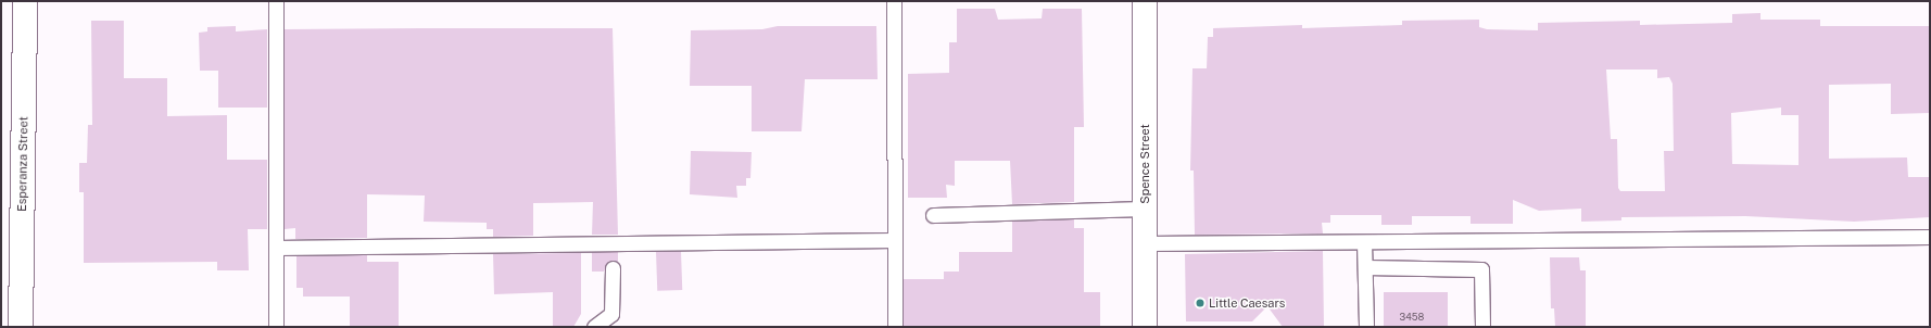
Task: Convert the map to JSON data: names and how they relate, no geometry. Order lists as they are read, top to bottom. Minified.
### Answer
{"streets":{"street":["Esperanza Street","Spence Street"]},"places":["Little Caesars"],"house_numbers":["3458"]}
